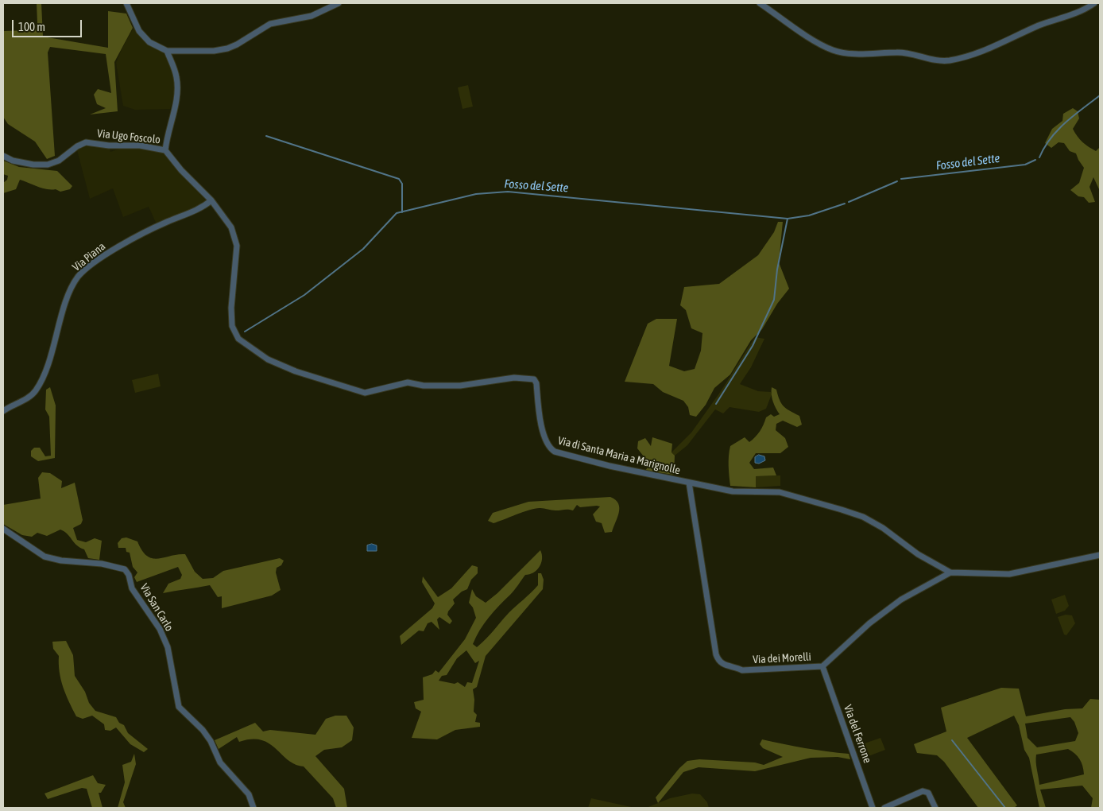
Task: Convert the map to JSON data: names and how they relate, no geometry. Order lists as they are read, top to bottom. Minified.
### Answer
{"streets":{"street":["Via Ugo Foscolo","Via Piana","Via di Santa Maria a Marignolle","Via San Carlo","Via dei Morelli","Via del Ferrone"]},"crossings":[["Via Ugo Foscolo","Via di Santa Maria a Marignolle"],["Via Piana","Via di Santa Maria a Marignolle"],["Via di Santa Maria a Marignolle","Via dei Morelli"],["Via dei Morelli","Via del Ferrone"]],"water":["Fosso del Sette"],"scale_bar":"100 m"}
